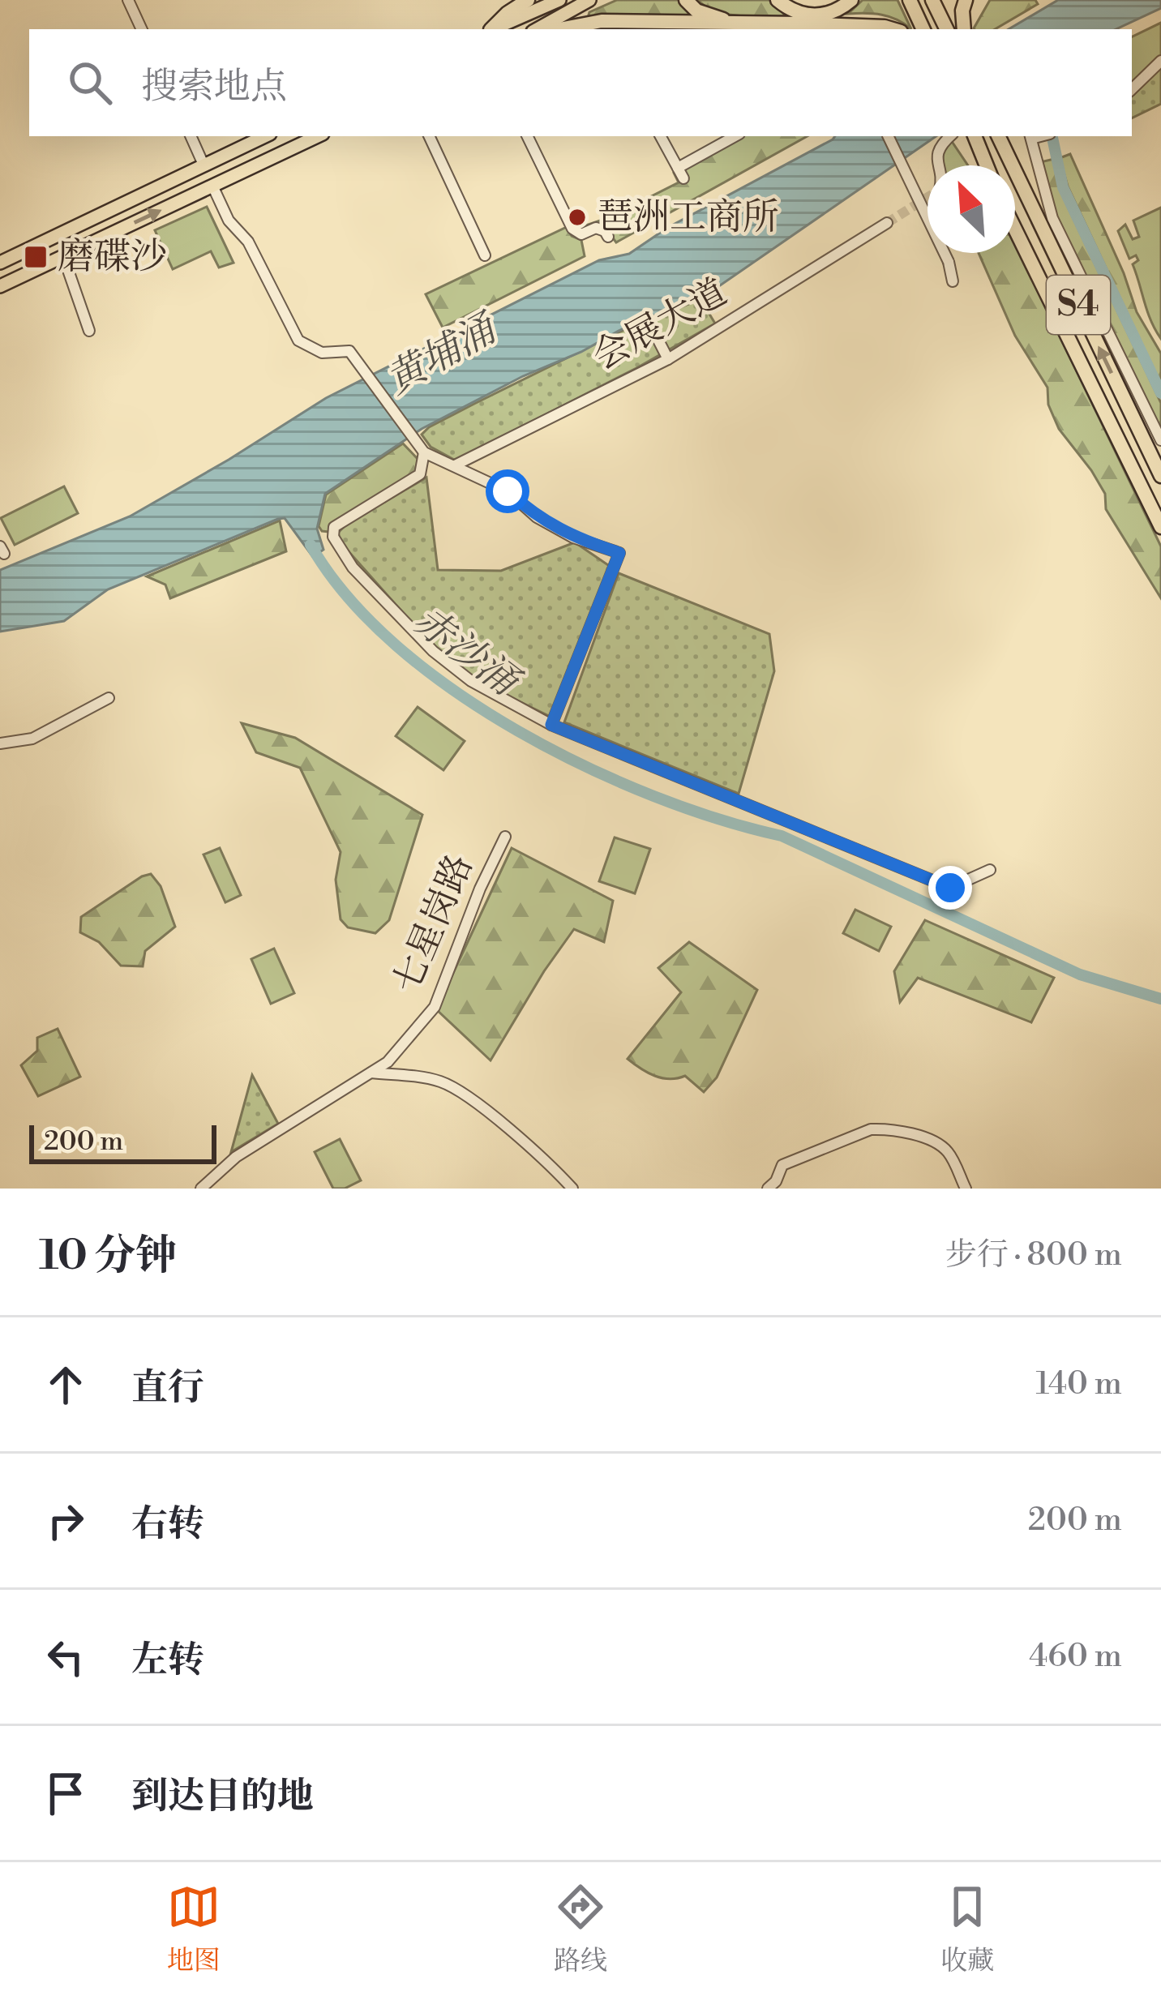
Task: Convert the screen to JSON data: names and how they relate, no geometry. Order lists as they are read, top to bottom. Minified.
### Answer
{"streets":{"highway":["S4"],"street":["会展大道","七星岗路"]},"water":["黄埔涌","赤沙涌"],"places":{"other":["琶洲工商所"],"transit":["磨碟沙"]},"scale_bar":"200 m","north":"top left","page":{"search":"搜索地点","scale":"200 m","heading":["10 分钟","步行 · 800 m"],"list":[["直行","140 m"],["右转","200 m"],["左转","460 m"],"到达目的地"],"nav":["地图","路线","收藏"]}}
